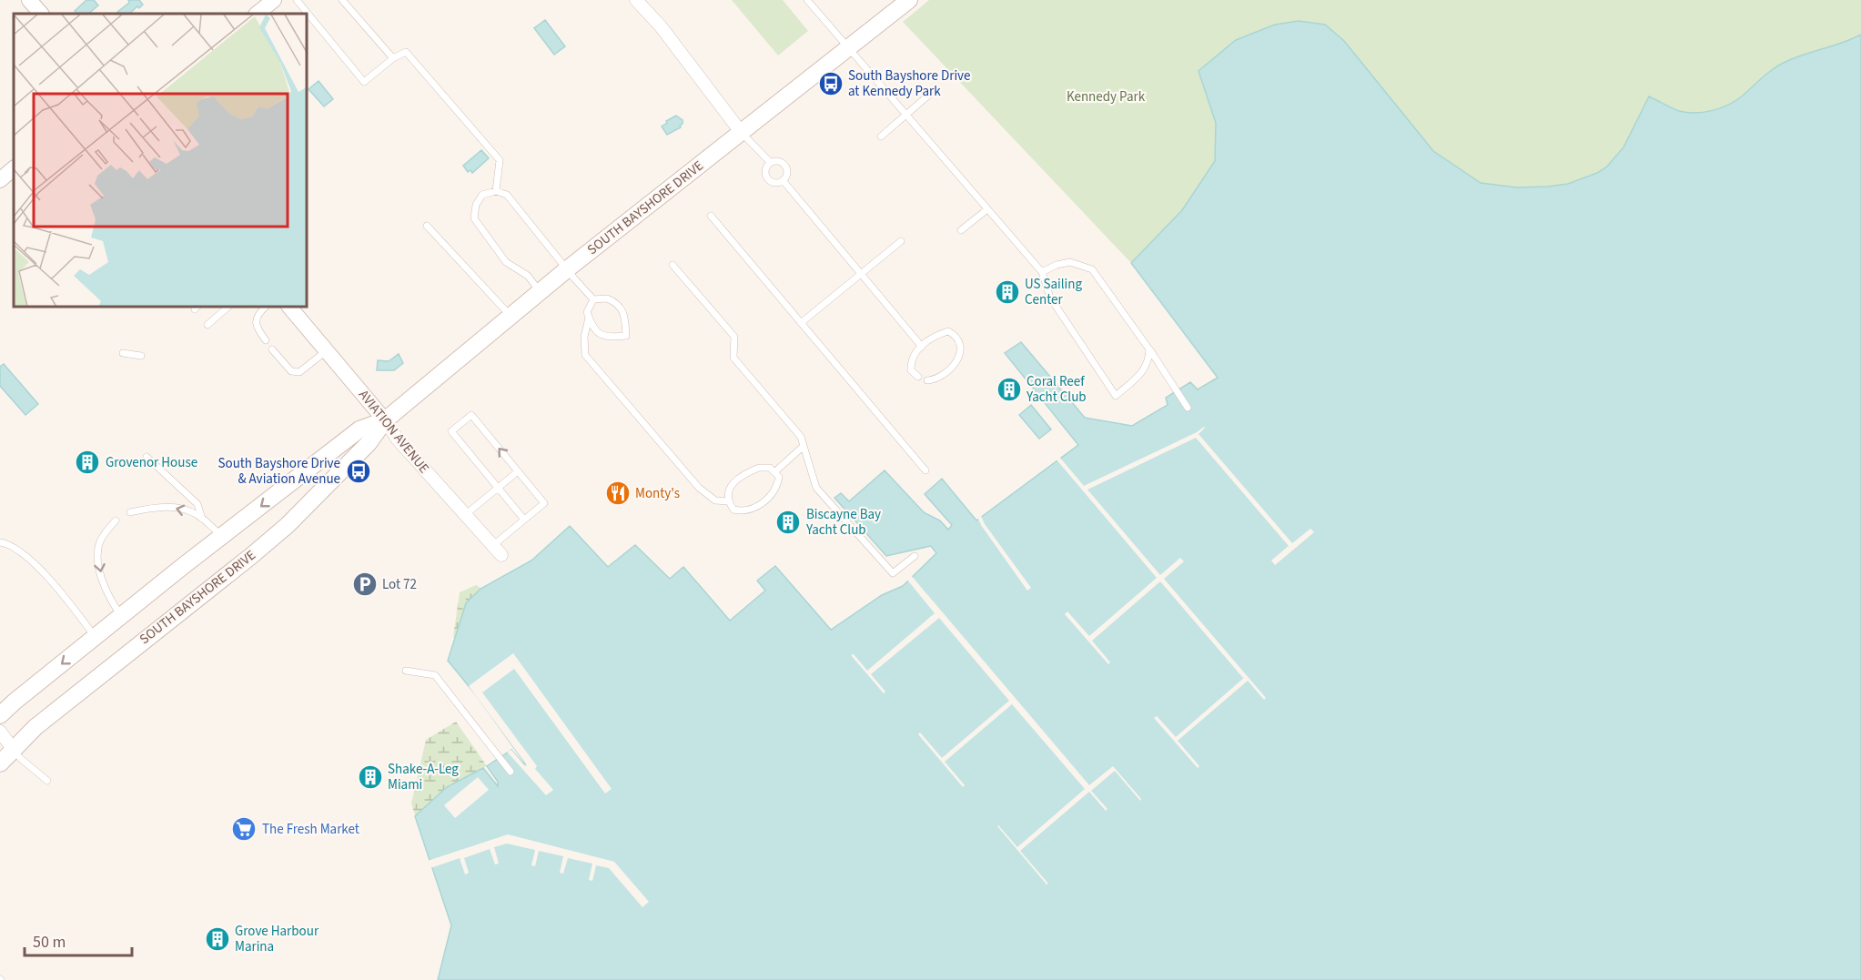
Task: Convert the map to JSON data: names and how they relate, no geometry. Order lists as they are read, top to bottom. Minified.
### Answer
{"streets":{"main road":["SOUTH BAYSHORE DRIVE"],"street":["AVIATION AVENUE"]},"crossings":[["SOUTH BAYSHORE DRIVE","AVIATION AVENUE"]],"parks":["Kennedy Park"],"places":{"bus stop":["South Bayshore Drive at Kennedy Park","South Bayshore Drive & Aviation Avenue"],"building":["US Sailing Center","Coral Reef Yacht Club","Grovenor House","Biscayne Bay Yacht Club","Shake-A-Leg Miami","Grove Harbour Marina"],"restaurant":["Monty's"],"parking":["Lot 72"],"supermarket":["The Fresh Market"]},"scale_bar":"50 m"}
